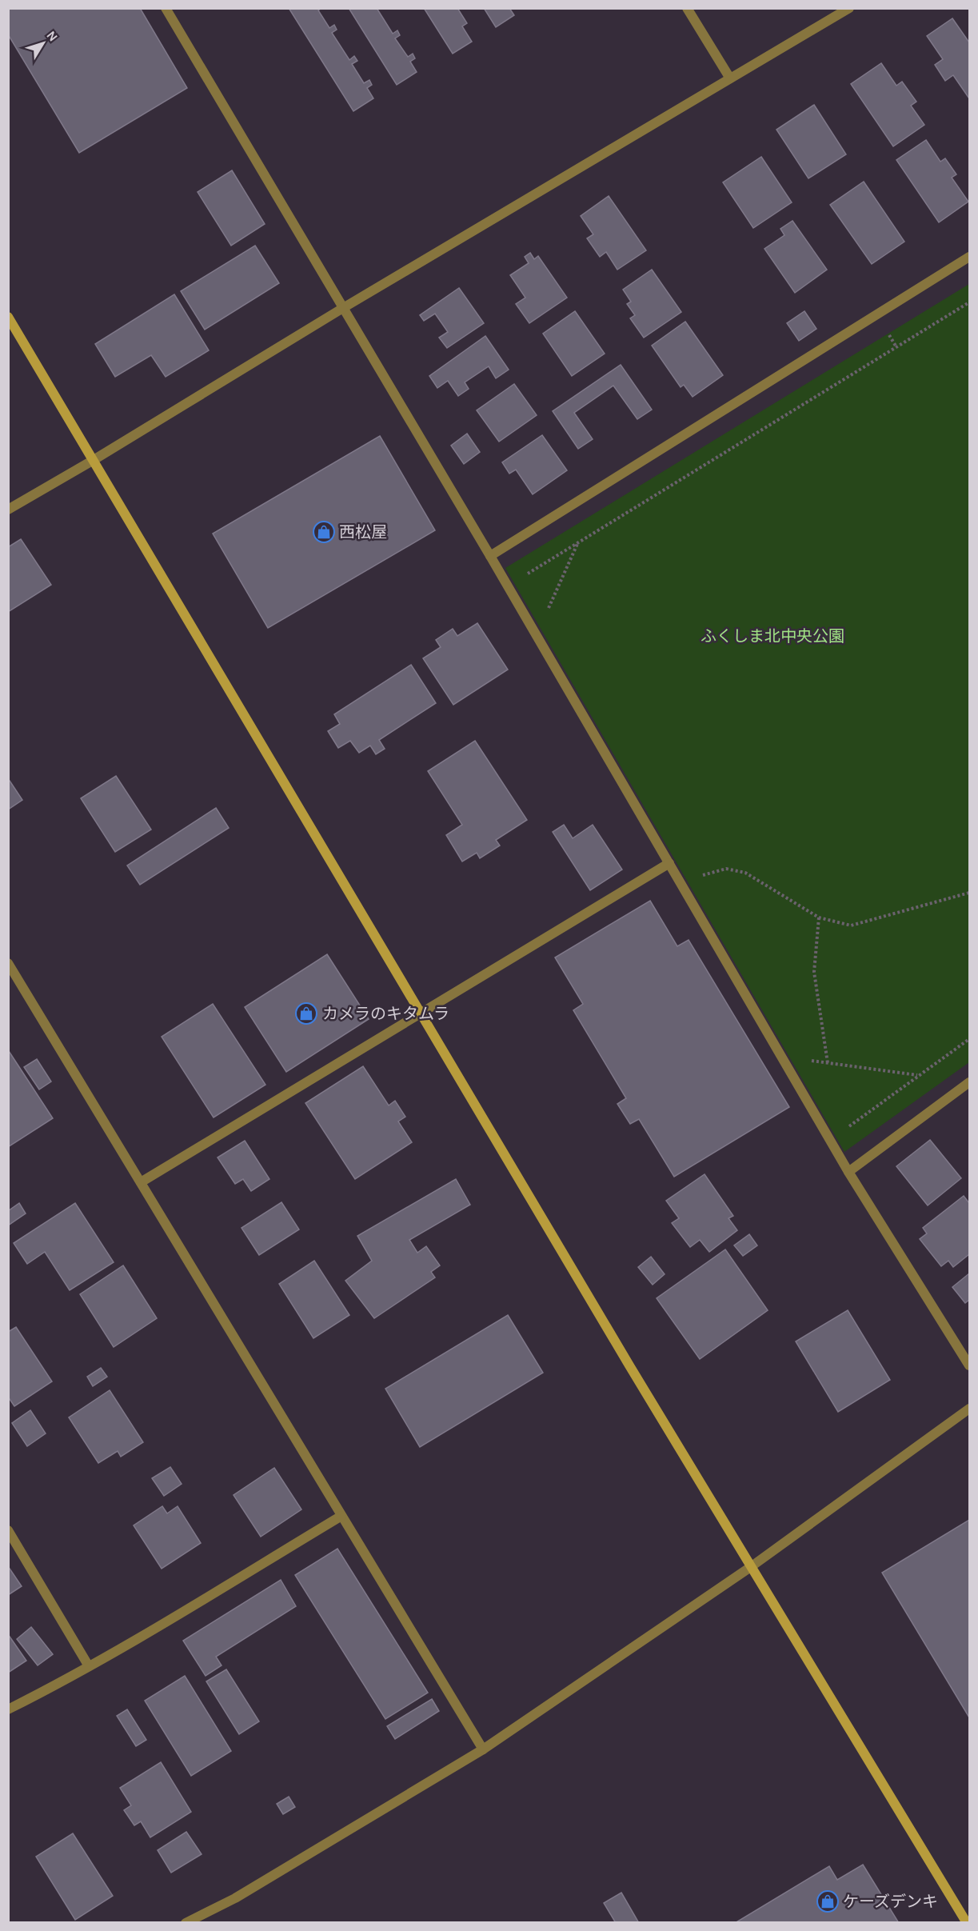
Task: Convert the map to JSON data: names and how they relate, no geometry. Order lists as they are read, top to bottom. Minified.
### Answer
{"parks":["ふくしま北中央公園"],"places":{"shop":["西松屋","カメラのキタムラ","ケーズデンキ"]},"north":"top right"}
